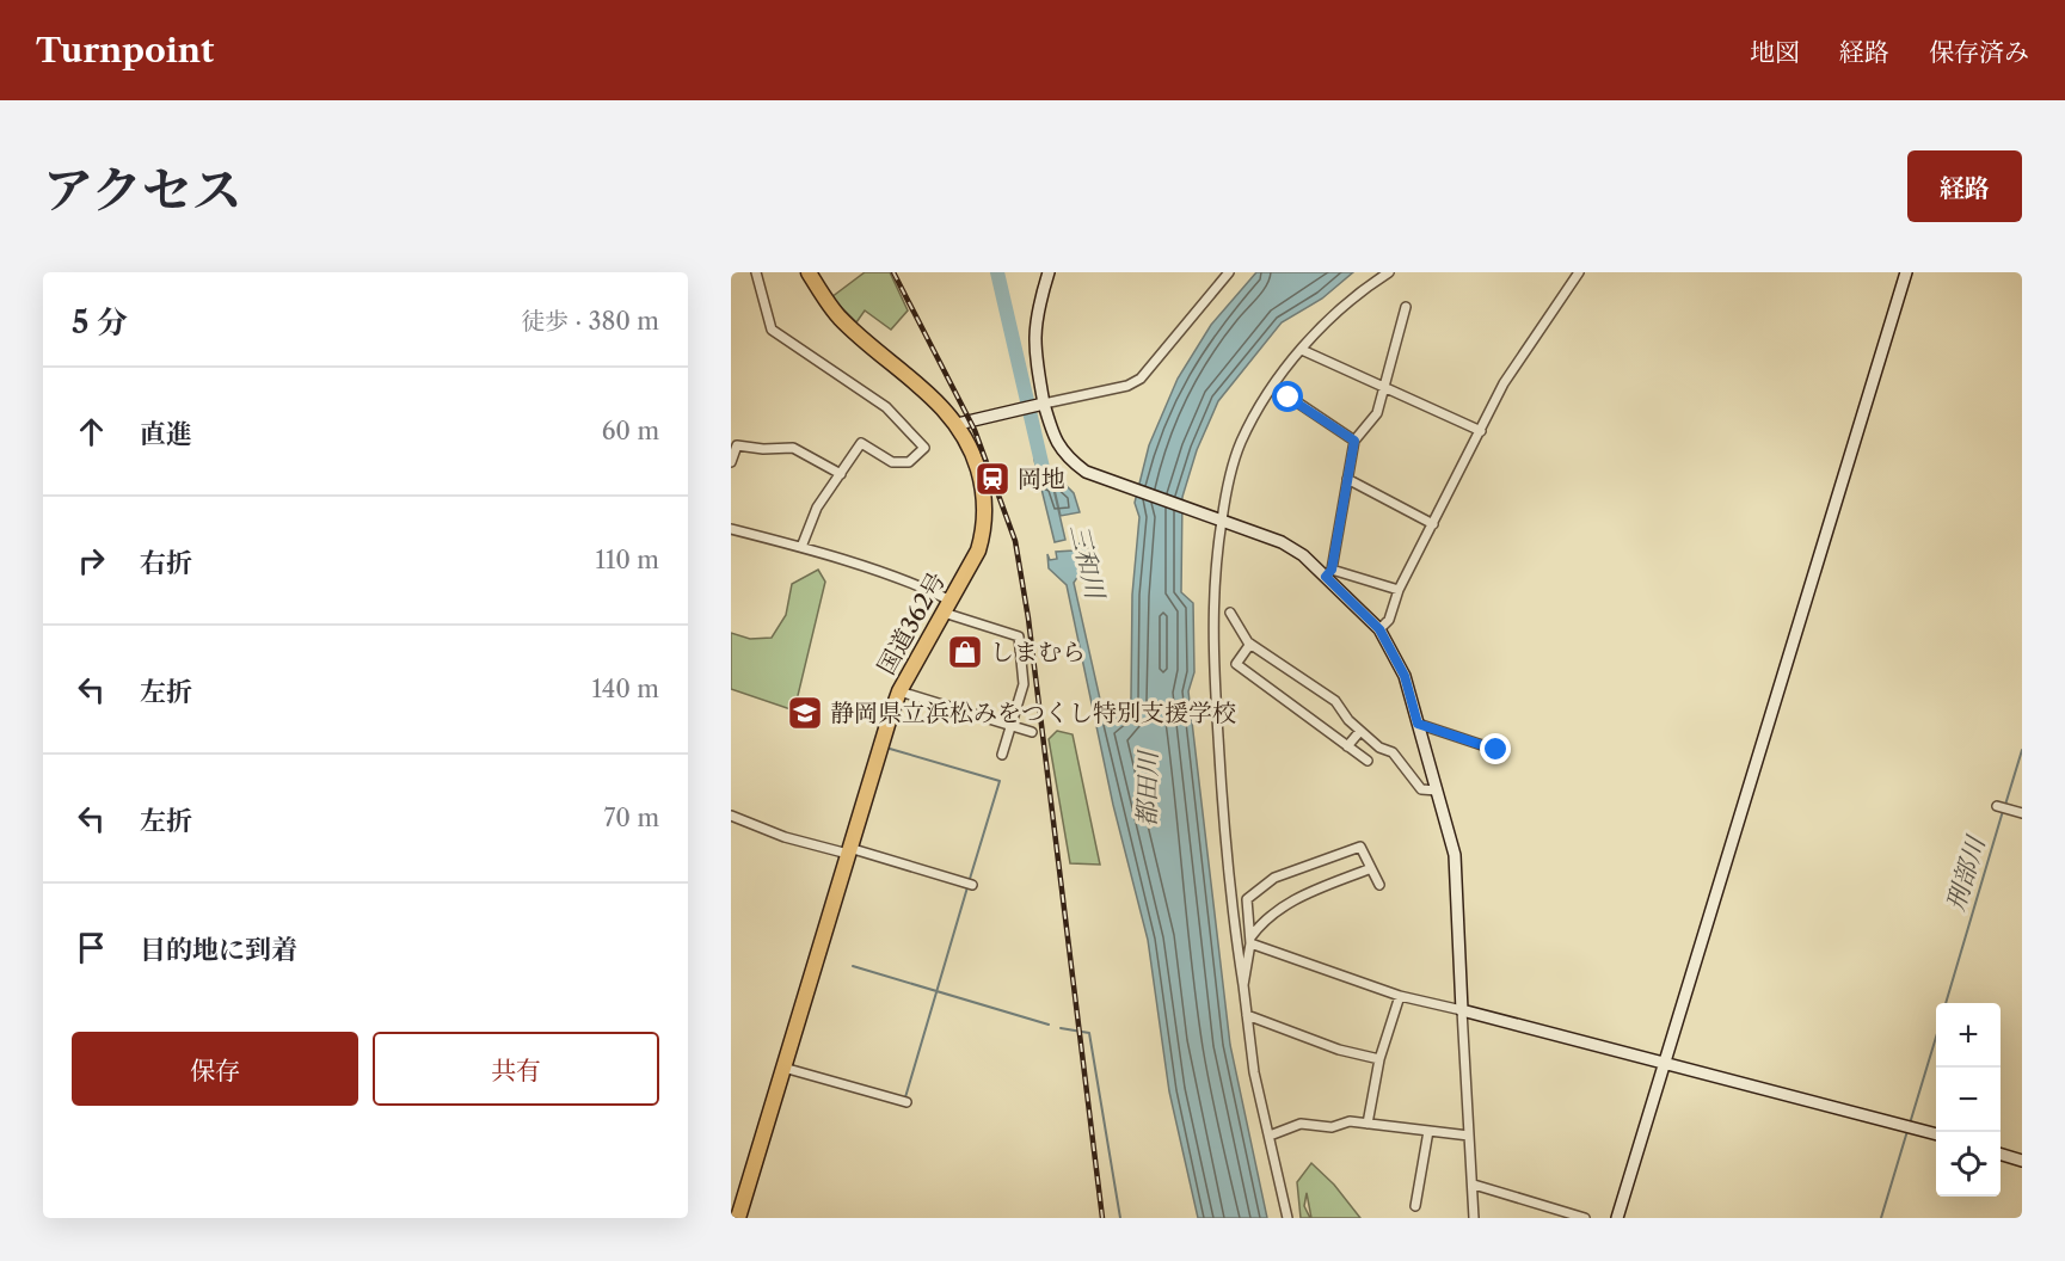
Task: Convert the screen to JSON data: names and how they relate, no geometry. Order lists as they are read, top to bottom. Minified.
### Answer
{"streets":{"highway":["国道362号"]},"water":["三和川","都田川","刑部川"],"places":{"station":["岡地"],"shop":["しまむら"],"school or university":["静岡県立浜松みをつくし特別支援学校"]},"page":{"header":"Turnpoint","nav":["地図","経路","保存済み"],"title":"アクセス","buttons":["経路",["保存","共有"]],"heading":["5 分","徒歩 · 380 m"],"list":[["直進","60 m"],["右折","110 m"],["左折","140 m"],["左折","70 m"],"目的地に到着"],"map_buttons":["+","−"]}}
